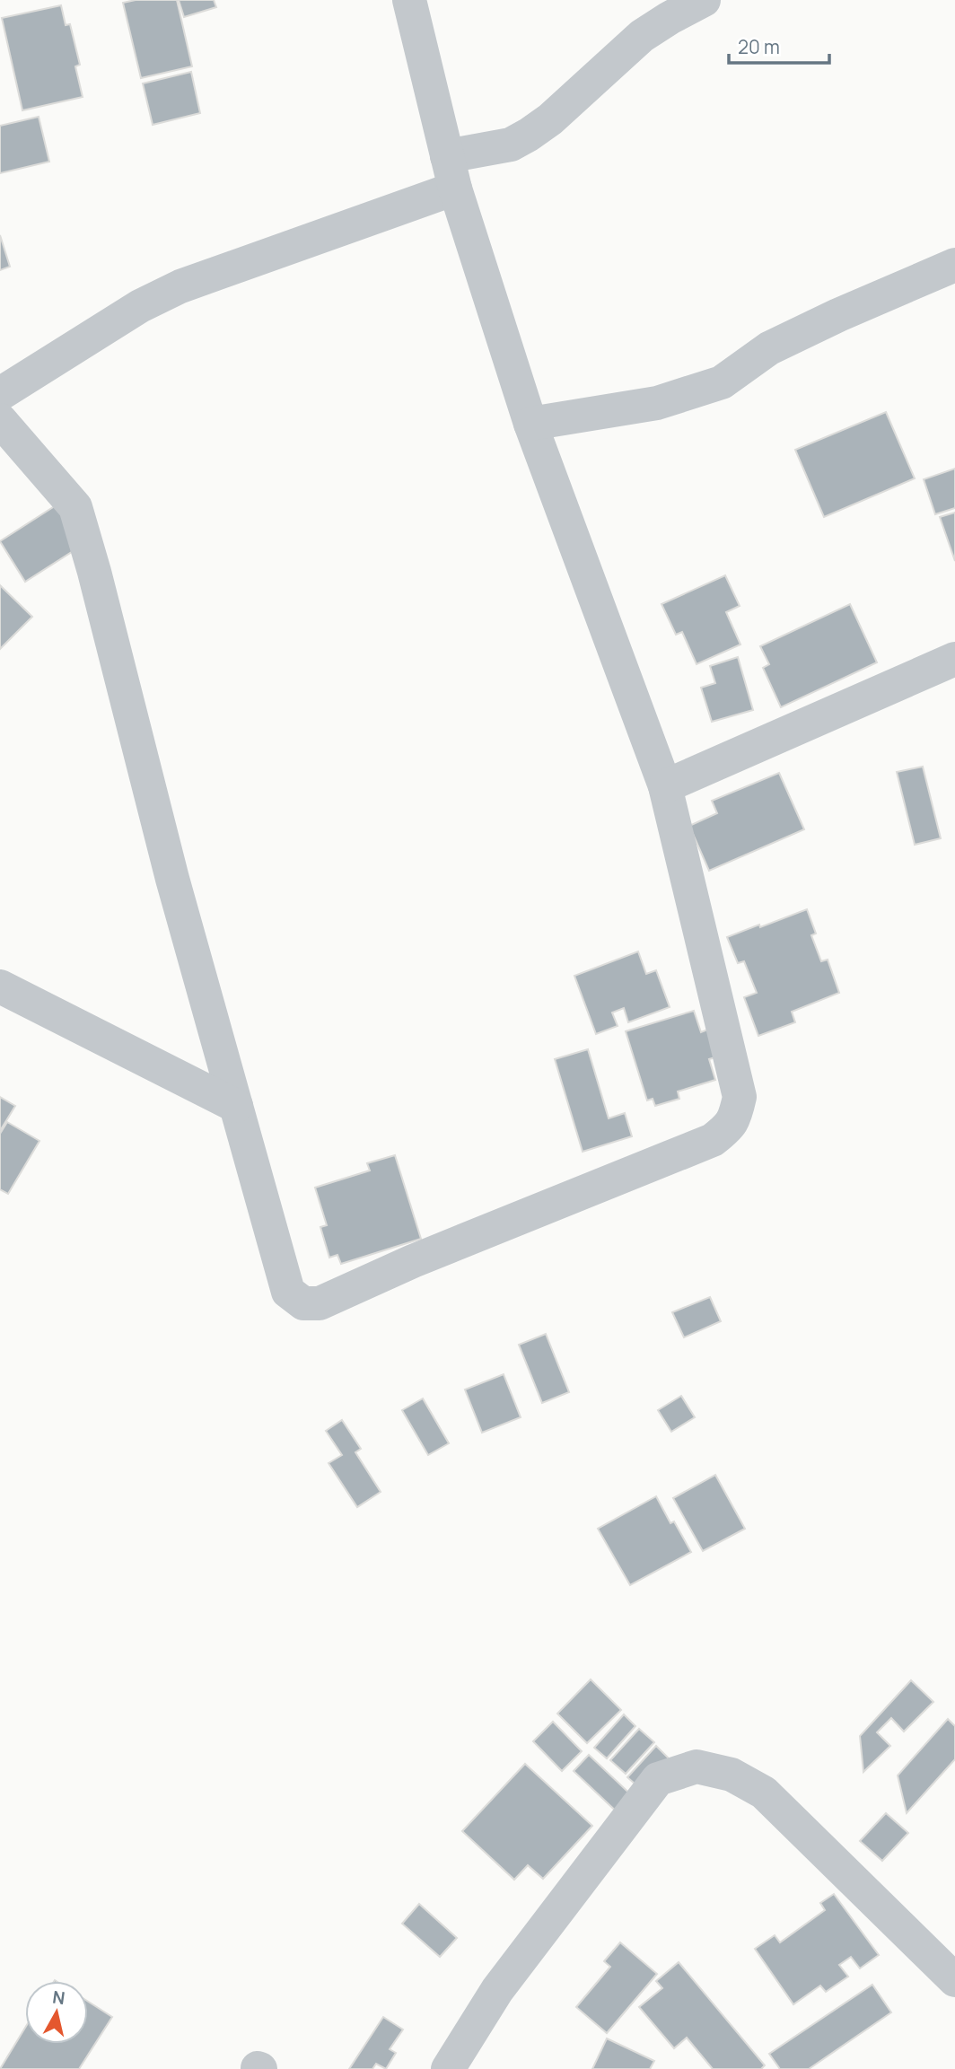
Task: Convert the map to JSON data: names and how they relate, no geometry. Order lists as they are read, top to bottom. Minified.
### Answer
{"scale_bar":"20 m","north":"top"}
